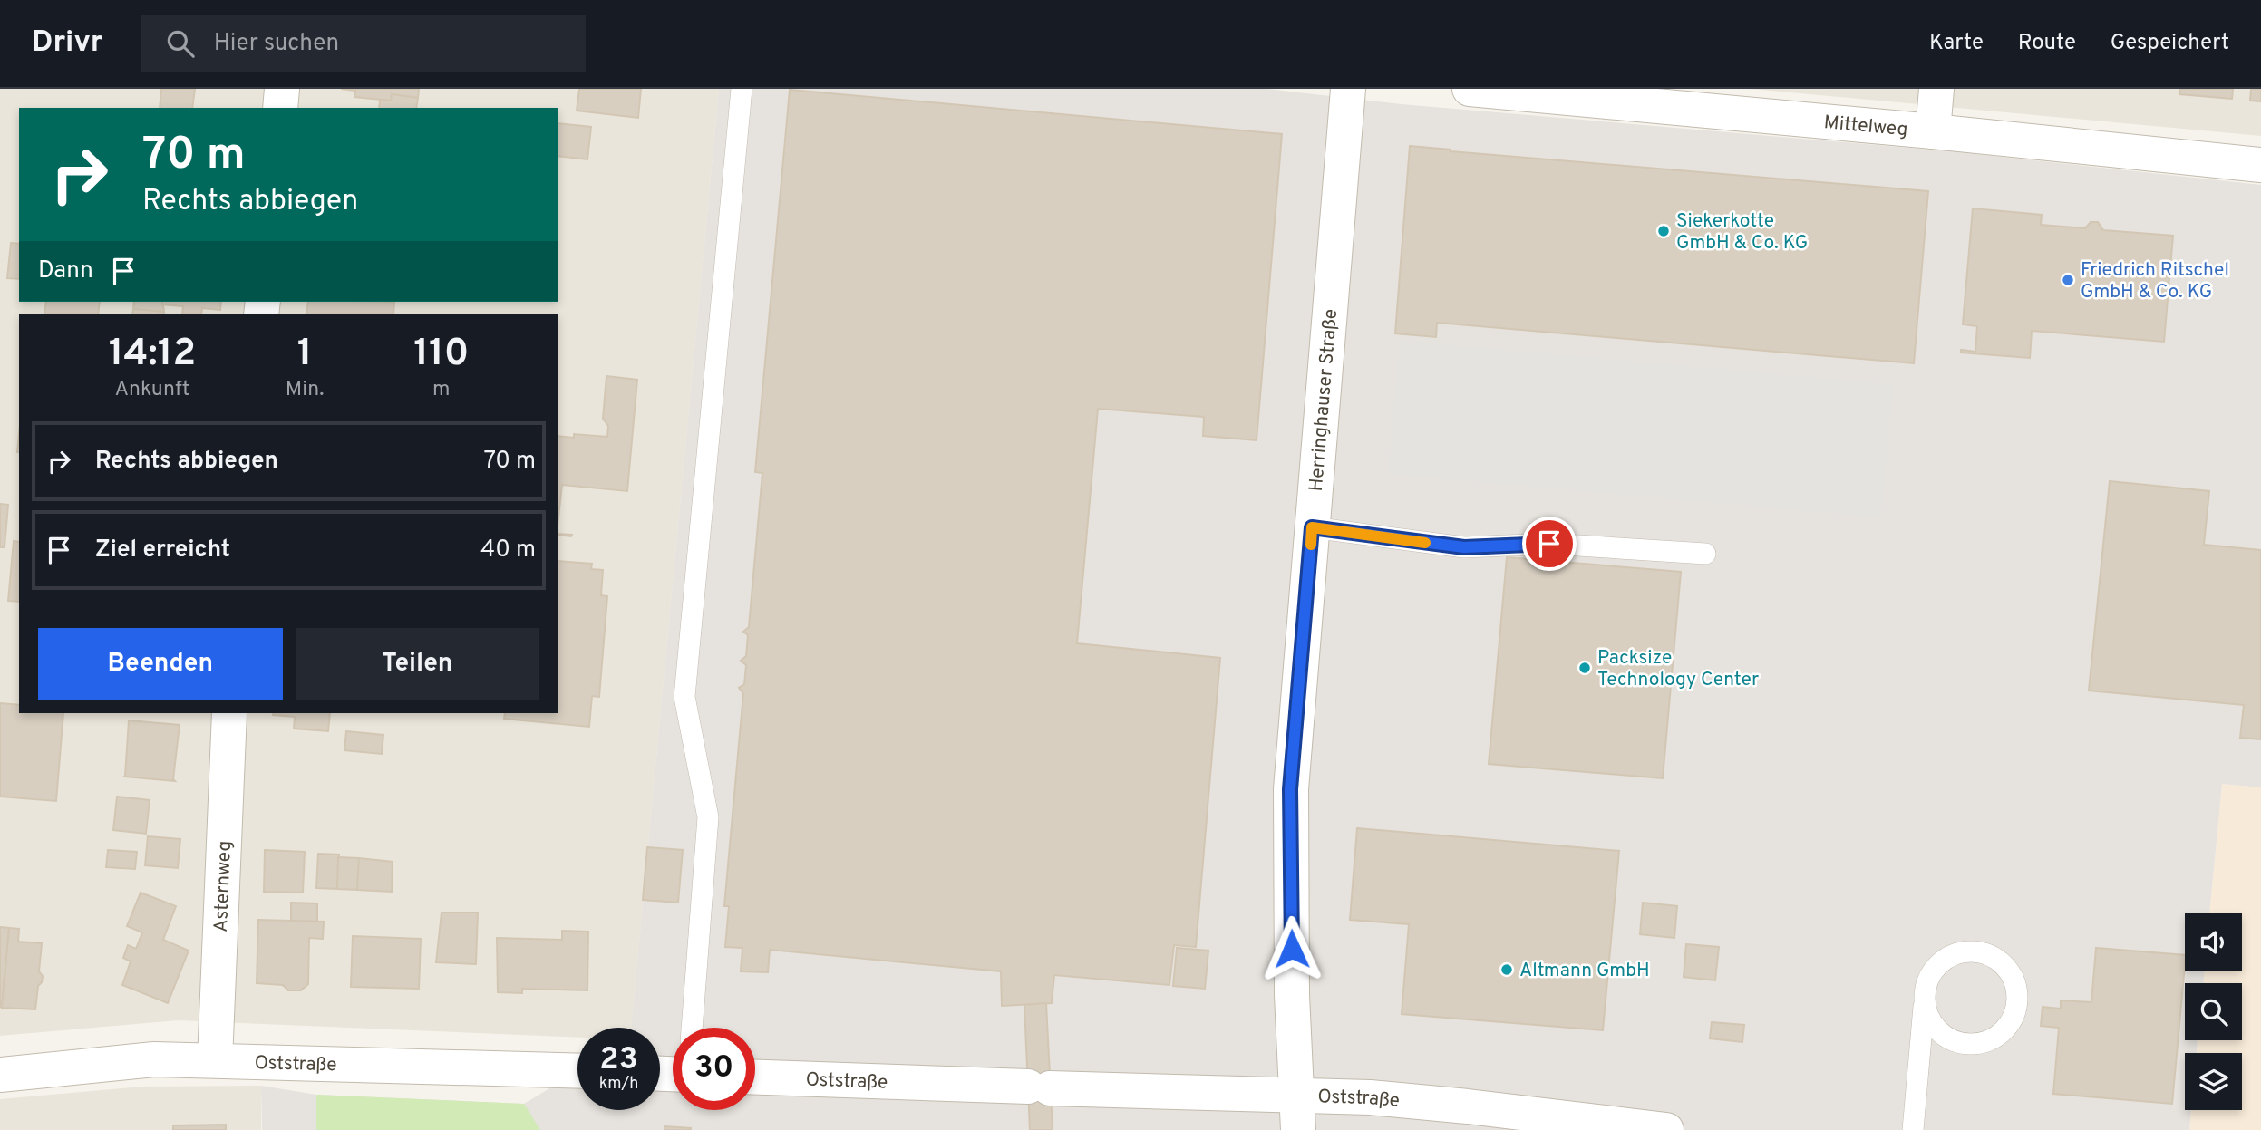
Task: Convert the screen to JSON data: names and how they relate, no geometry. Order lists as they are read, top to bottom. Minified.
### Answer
{"streets":{"street":["Mittelweg","Herringhauser Straße","Asternweg","Oststraße"]},"crossings":[["Herringhauser Straße","Oststraße"],["Asternweg","Oststraße"]],"places":["Siekerkotte GmbH & Co. KG","Friedrich Ritschel GmbH & Co. KG","Packsize Technology Center","Altmann GmbH"],"page":{"header":"Drivr","search":"Hier suchen","nav":["Karte","Route","Gespeichert"],"turn":["70 m","Rechts abbiegen"],"then":"Dann","eta":["14:12","Ankunft","1","Min.","110","m"],"list":[{"name":"Rechts abbiegen","value":"70 m"},{"name":"Ziel erreicht","value":"40 m"}],"buttons":["Beenden","Teilen"],"speed":"23 km/h","limit":"30"}}
